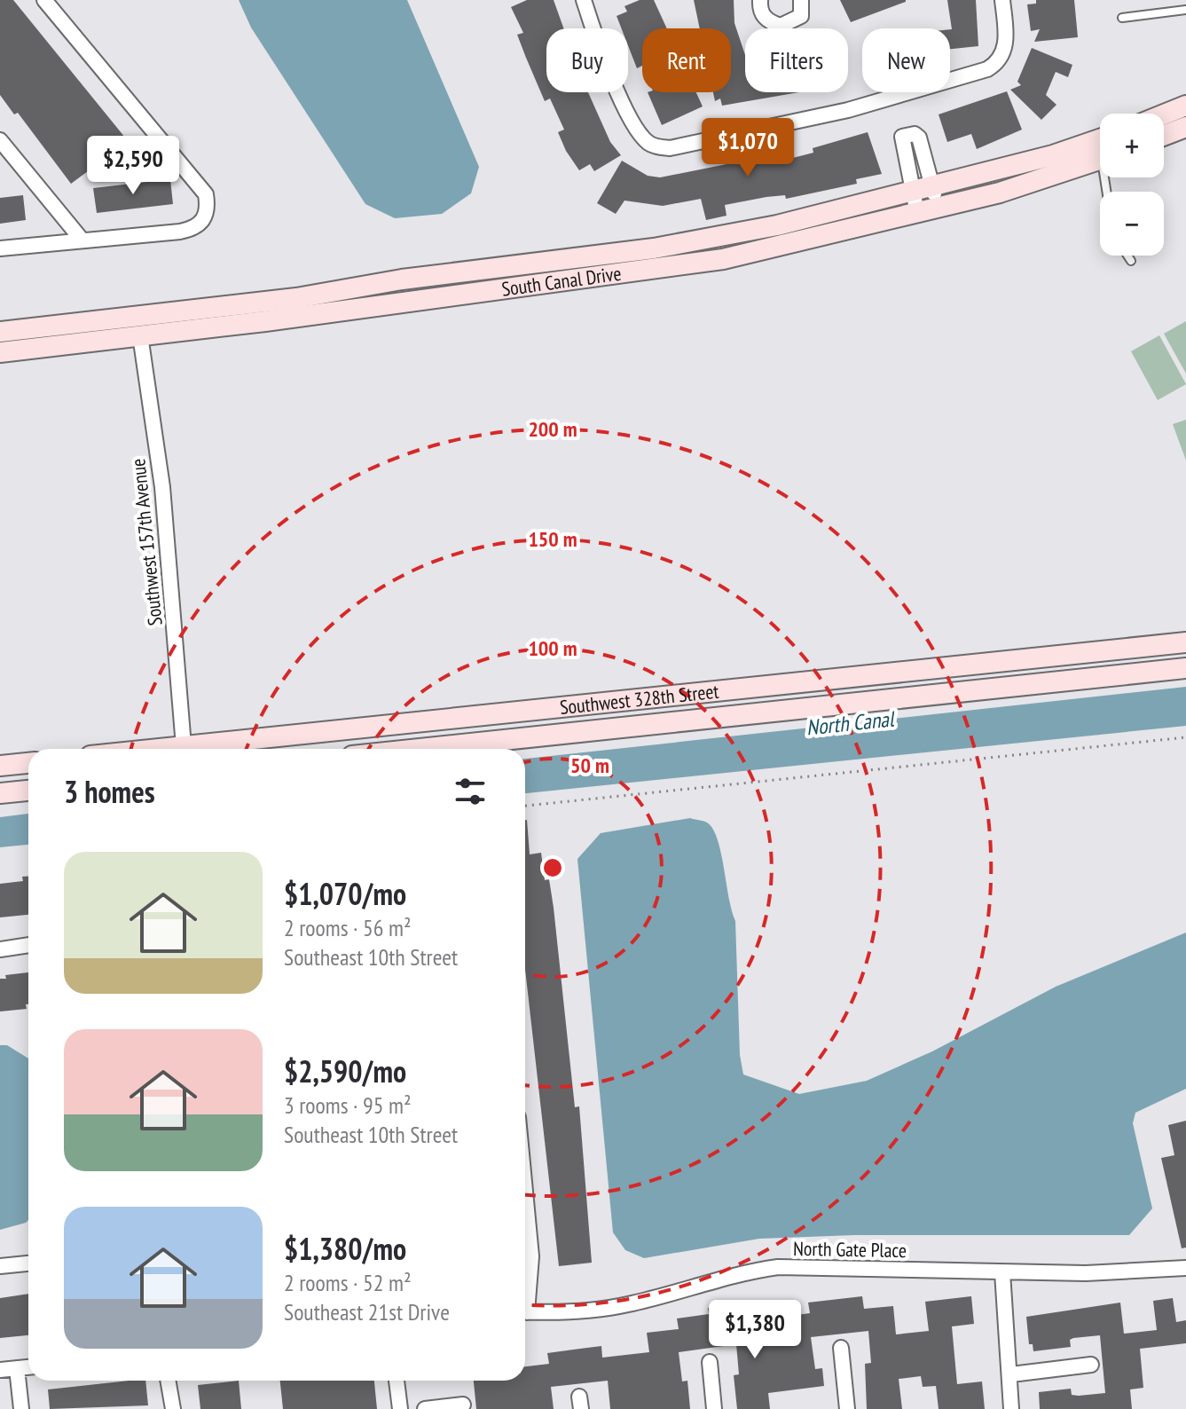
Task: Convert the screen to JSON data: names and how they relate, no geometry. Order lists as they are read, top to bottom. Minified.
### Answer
{"streets":{"street":["South Canal Drive","Southwest 157th Avenue","Southwest 328th Street","North Gate Place"]},"crossings":[["South Canal Drive","Southwest 157th Avenue"],["Southwest 157th Avenue","Southwest 328th Street"]],"water":["North Canal"],"page":{"chip":["Buy","Rent","Filters","New"],"map_buttons":["+","−"],"price":["$1,070","$2,590","$1,380"],"heading":"3 homes","list":[{"name":"$1,070/mo","note":"2 rooms · 56 m² · Southeast 10th Street"},{"name":"$2,590/mo","note":"3 rooms · 95 m² · Southeast 10th Street"},{"name":"$1,380/mo","note":"2 rooms · 52 m² · Southeast 21st Drive"}]},"rings":["200 m","150 m","100 m","50 m"]}
